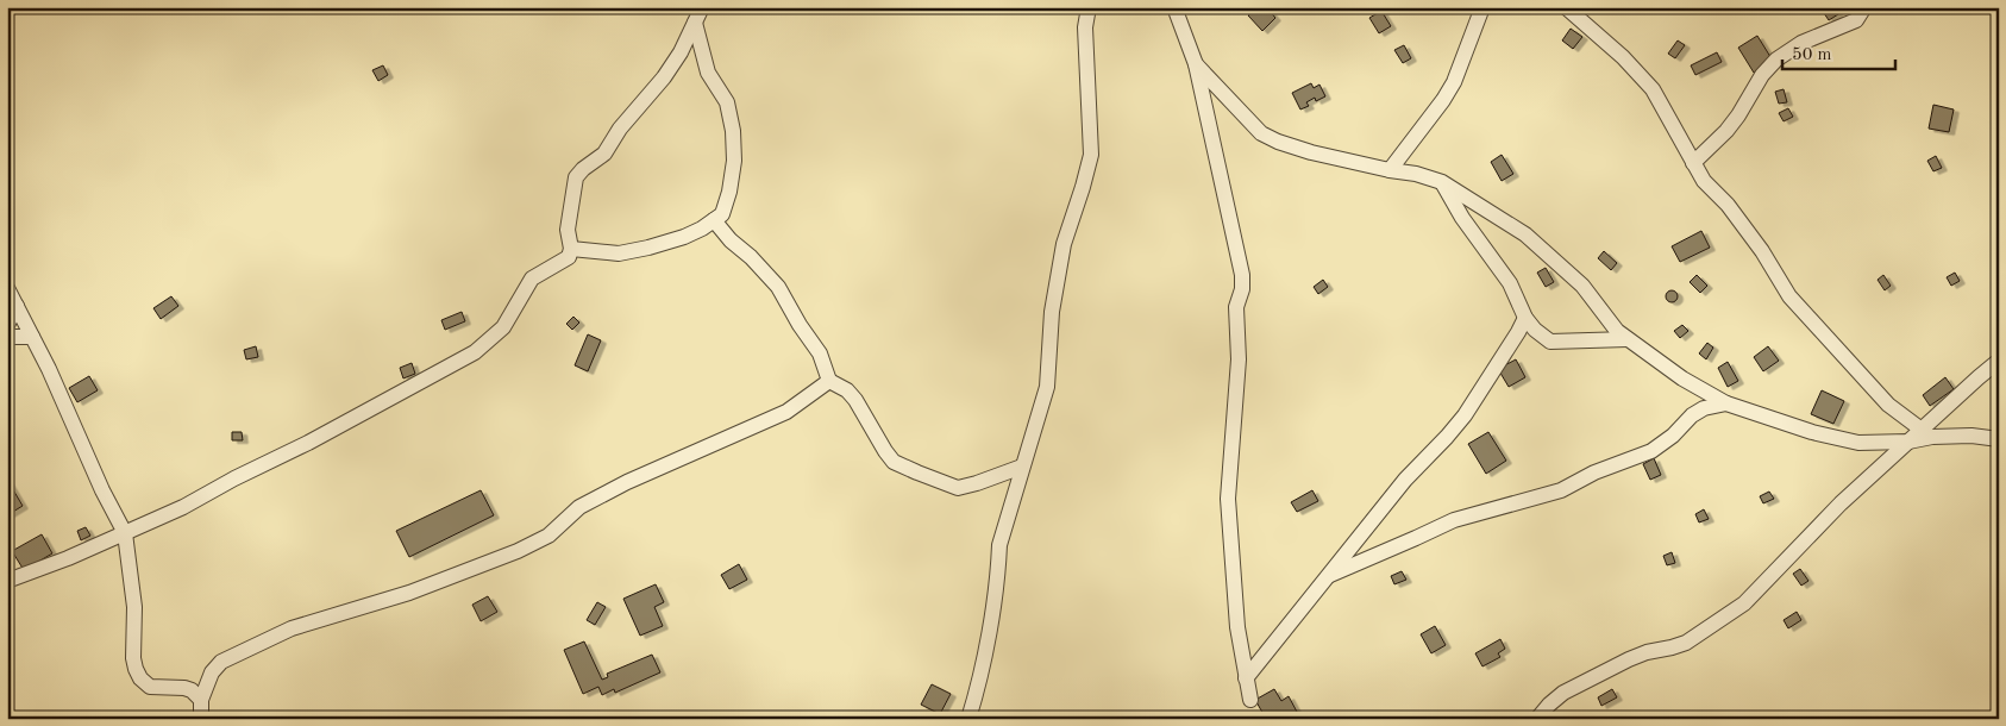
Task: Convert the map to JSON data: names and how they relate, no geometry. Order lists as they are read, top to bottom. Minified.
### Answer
{"scale_bar":"50 m"}
